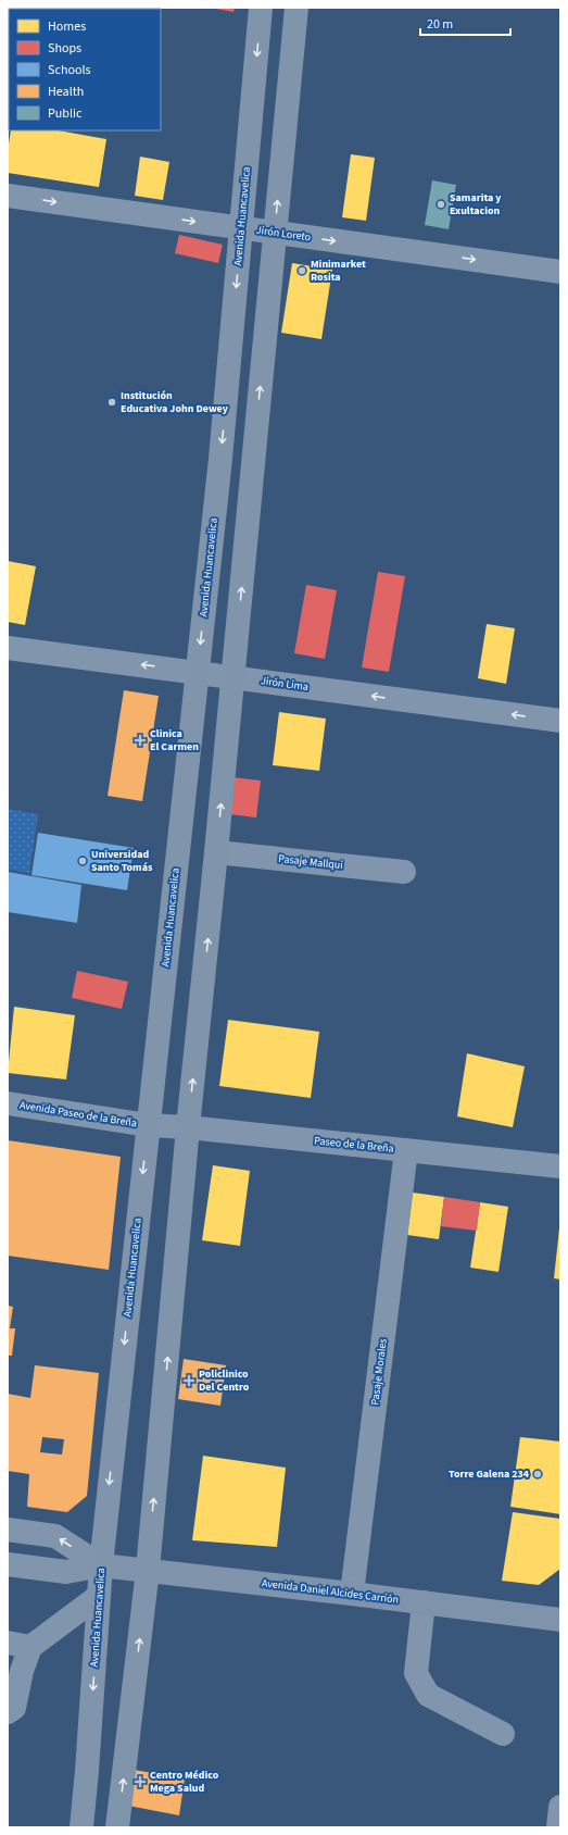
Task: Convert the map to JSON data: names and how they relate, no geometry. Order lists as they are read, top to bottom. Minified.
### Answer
{"streets":{"highway":["Avenida Huancavelica"],"main road":["Avenida Daniel Alcides Carrión"],"street":["Jirón Loreto","Jirón Lima","Pasaje Mallqui","Avenida Paseo de la Breña","Paseo de la Breña","Pasaje Morales"]},"crossings":[["Avenida Huancavelica","Jirón Loreto"],["Avenida Huancavelica","Jirón Lima"],["Avenida Huancavelica","Avenida Paseo de la Breña"],["Avenida Huancavelica","Paseo de la Breña"],["Avenida Huancavelica","Avenida Daniel Alcides Carrión"],["Avenida Paseo de la Breña","Paseo de la Breña"],["Paseo de la Breña","Pasaje Morales"],["Pasaje Morales","Avenida Daniel Alcides Carrión"]],"one_way":["Jirón Loreto","Jirón Lima"],"places":{"other":["Samarita y Exultacion","Minimarket Rosita","Institución Educativa John Dewey","Universidad Santo Tomás","Torre Galena 234"],"health":["Clinica El Carmen","Policlinico Del Centro","Centro Médico Mega Salud"]},"legend":["Homes","Shops","Schools","Health","Public"],"scale_bar":"20 m"}
